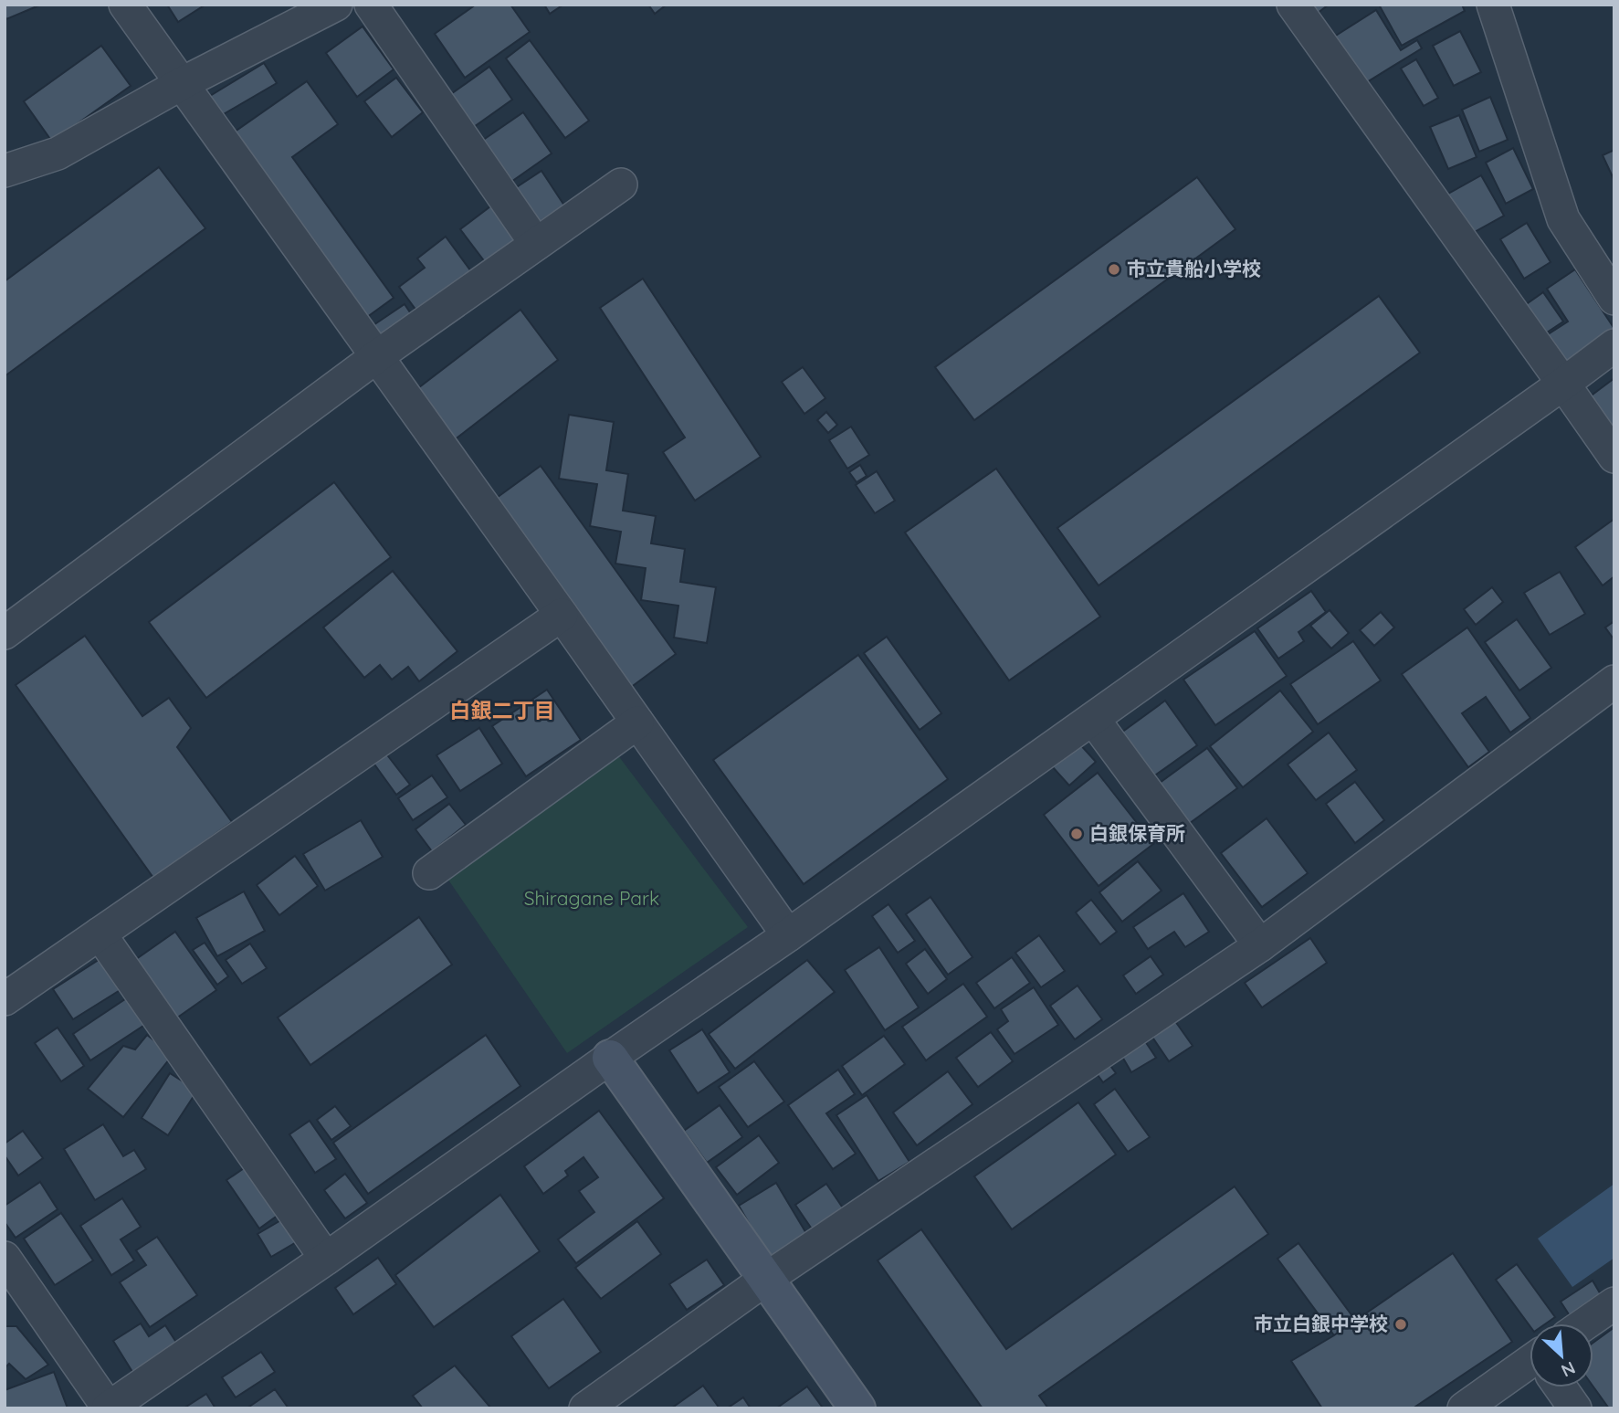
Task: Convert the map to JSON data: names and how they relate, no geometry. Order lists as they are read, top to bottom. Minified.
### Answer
{"districts":["白銀二丁目"],"parks":["Shiragane Park"],"places":["市立貴船小学校","白銀保育所","市立白銀中学校"],"north":"bottom right"}
